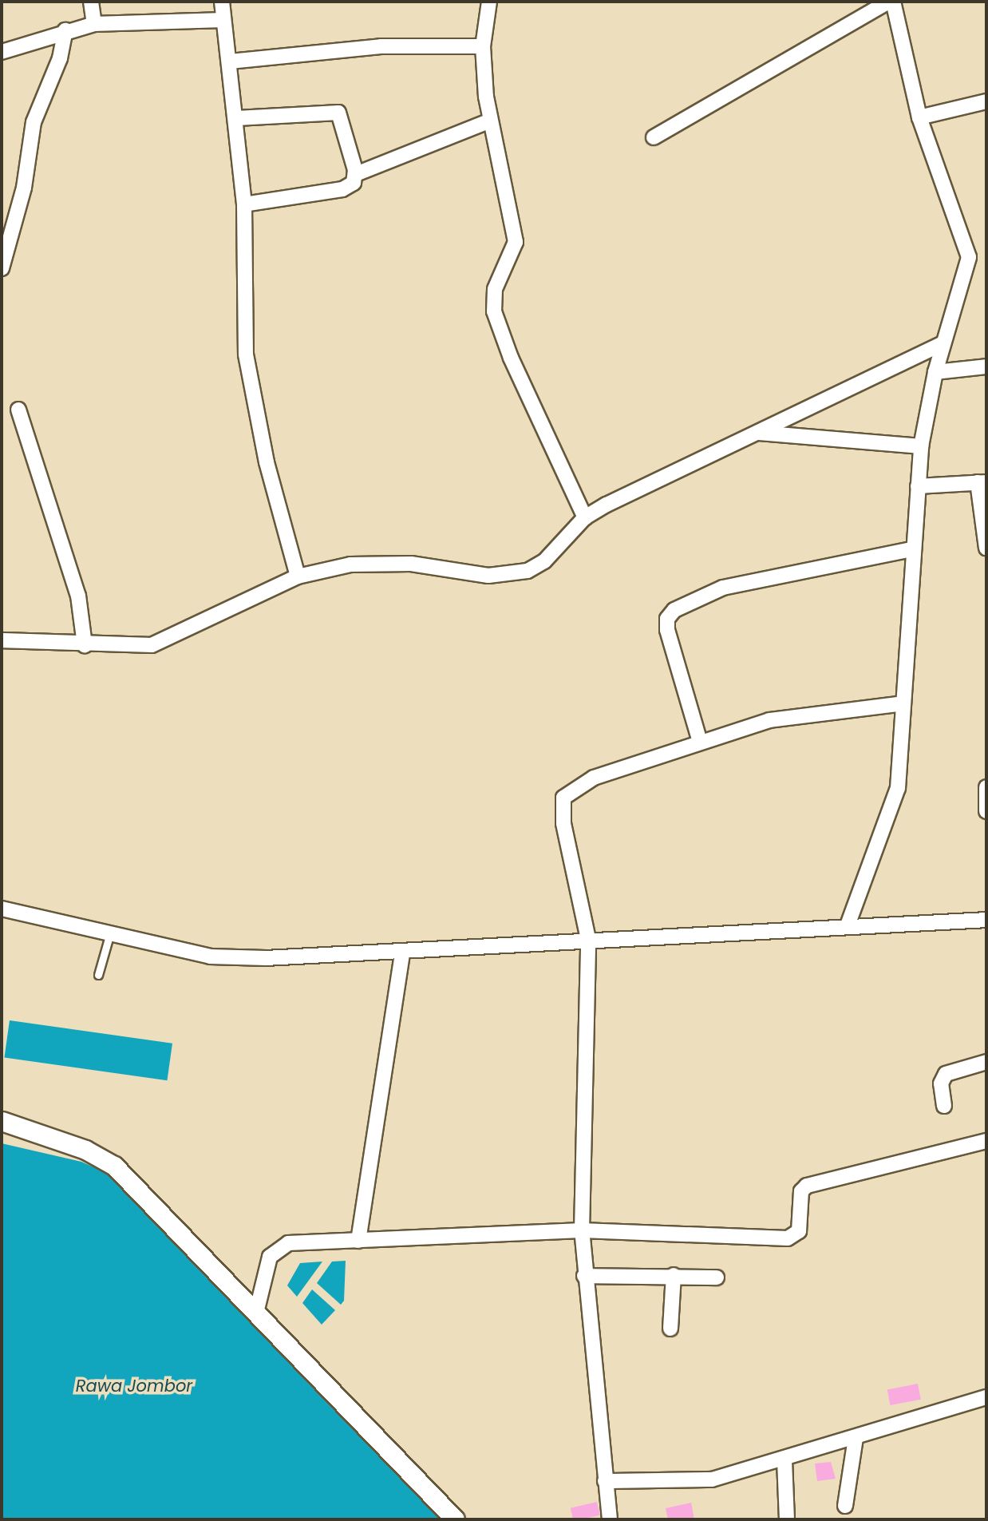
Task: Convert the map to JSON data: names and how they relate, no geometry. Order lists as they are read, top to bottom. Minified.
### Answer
{"water":["Rawa Jombor"]}
